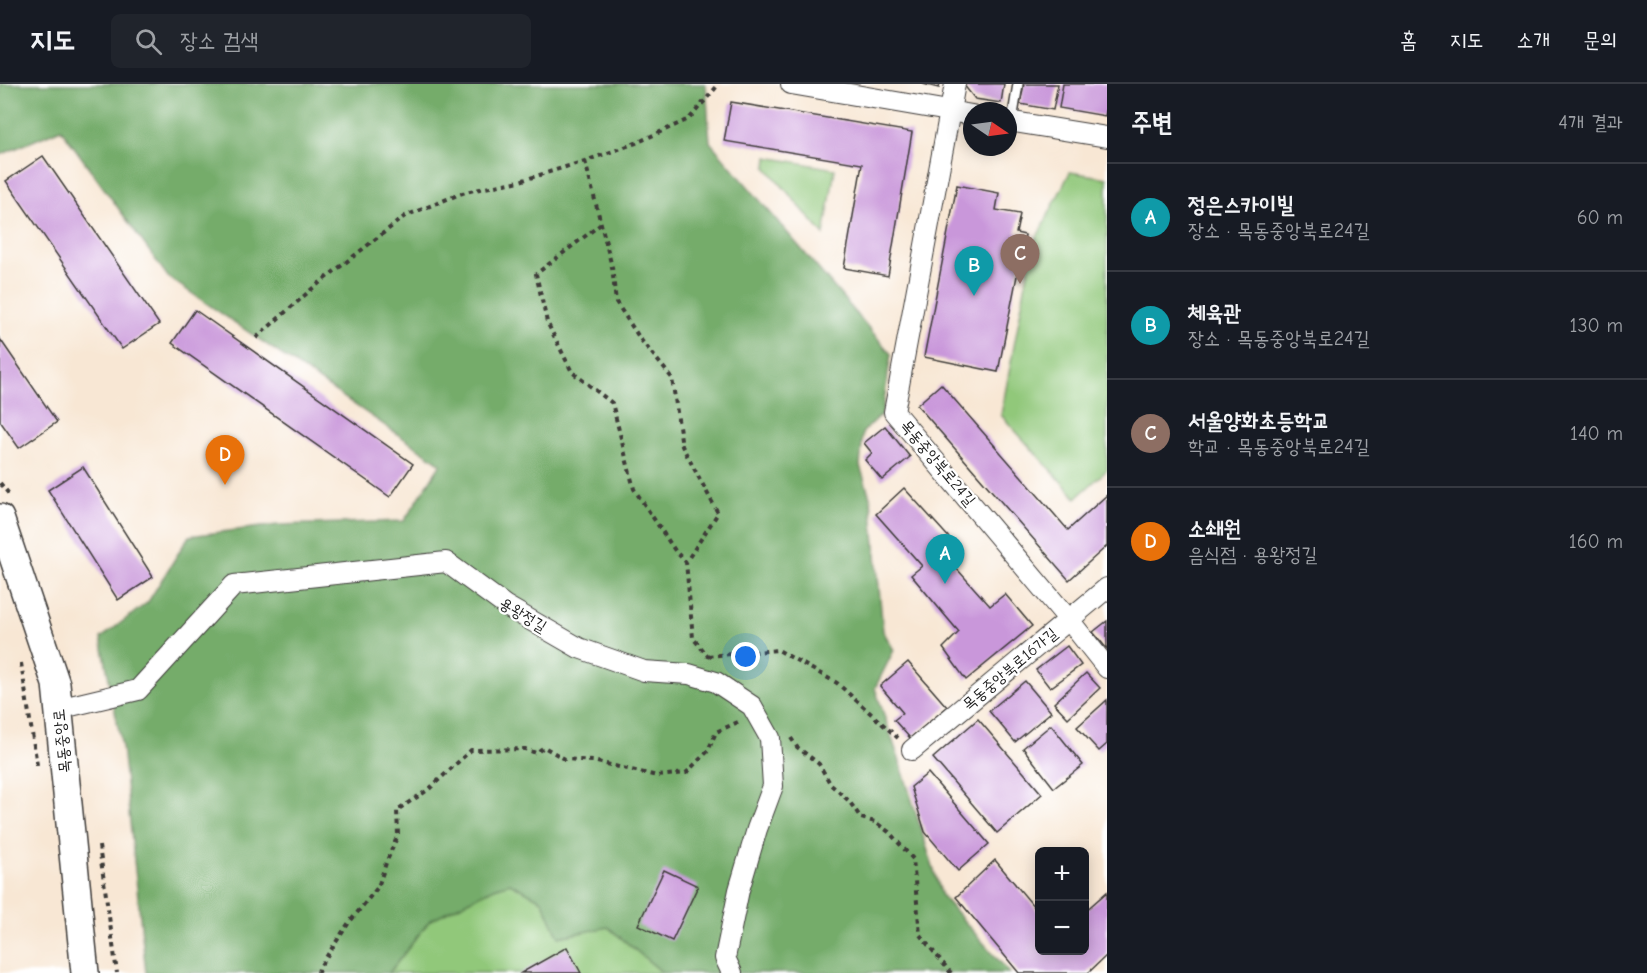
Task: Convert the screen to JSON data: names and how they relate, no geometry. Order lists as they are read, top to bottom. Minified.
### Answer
{"streets":{"main road":["목동중앙로"],"street":["목동중앙북로24길","용왕정길","목동중앙북로16가길"]},"crossings":[["목동중앙북로24길","목동중앙북로16가길"],["용왕정길","목동중앙로"]],"north":"right","page":{"header":"지도","search":"장소 검색","nav":["홈","지도","소개","문의"],"heading":["주변","4개 결과"],"list":[{"mark":"A","name":"정은스카이빌","note":"장소 · 목동중앙북로24길","value":"60 m"},{"mark":"B","name":"체육관","note":"장소 · 목동중앙북로24길","value":"130 m"},{"mark":"C","name":"서울양화초등학교","note":"학교 · 목동중앙북로24길","value":"140 m"},{"mark":"D","name":"소쇄원","note":"음식점 · 용왕정길","value":"160 m"}],"pins":["C","B","D","A"],"map_buttons":["+","−"]}}
